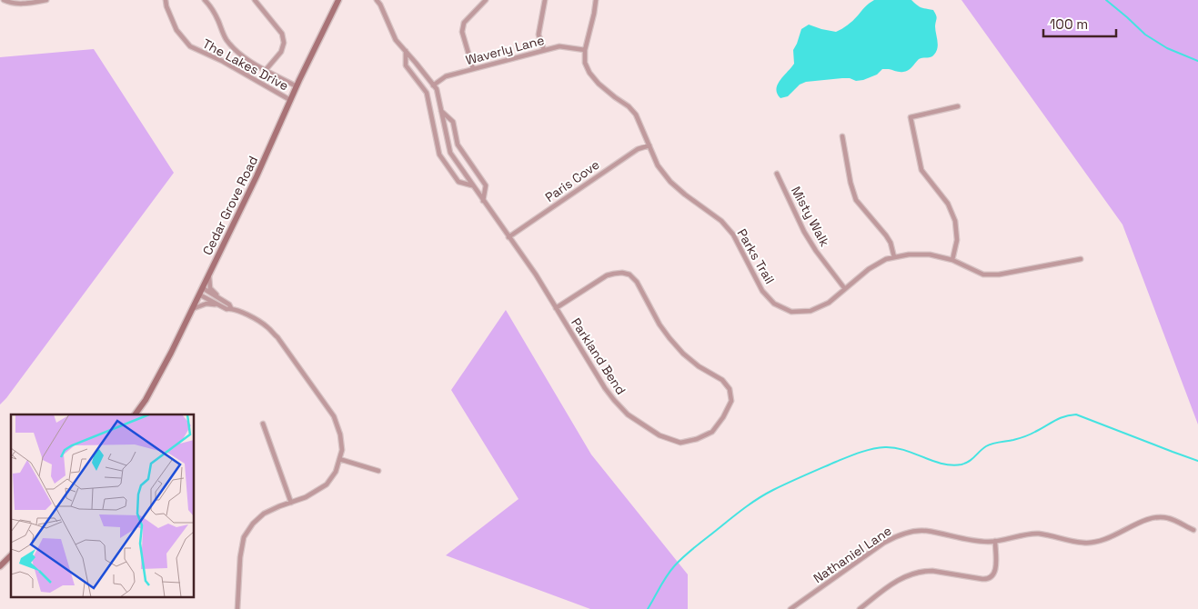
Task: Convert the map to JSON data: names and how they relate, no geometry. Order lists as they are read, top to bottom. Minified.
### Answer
{"streets":{"main road":["Cedar Grove Road"],"street":["Waverly Lane","The Lakes Drive","Paris Cove","Misty Walk","Parks Trail","Parkland Bend","Nathaniel Lane"]},"crossings":[["Waverly Lane","Parks Trail"],["Waverly Lane","Parkland Bend"],["The Lakes Drive","Cedar Grove Road"],["Paris Cove","Parks Trail"],["Paris Cove","Parkland Bend"],["Misty Walk","Parks Trail"]],"scale_bar":"100 m"}
